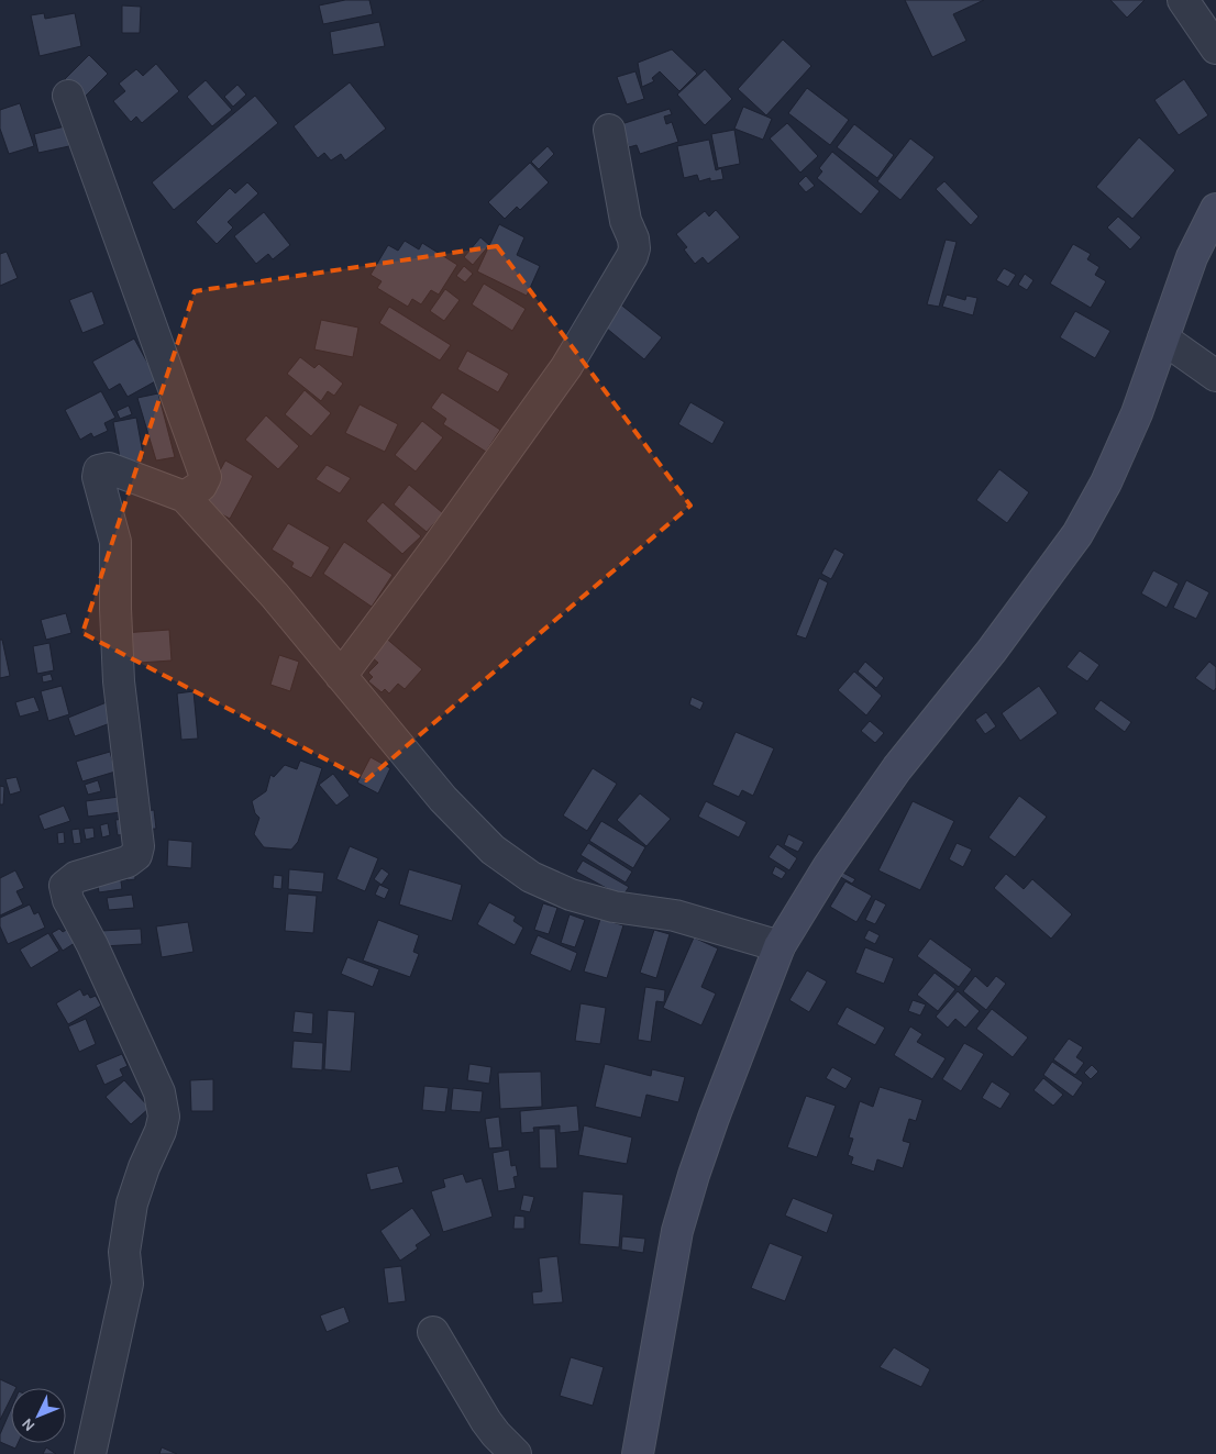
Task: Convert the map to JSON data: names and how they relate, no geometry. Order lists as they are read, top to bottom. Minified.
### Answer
{"north":"bottom left"}
